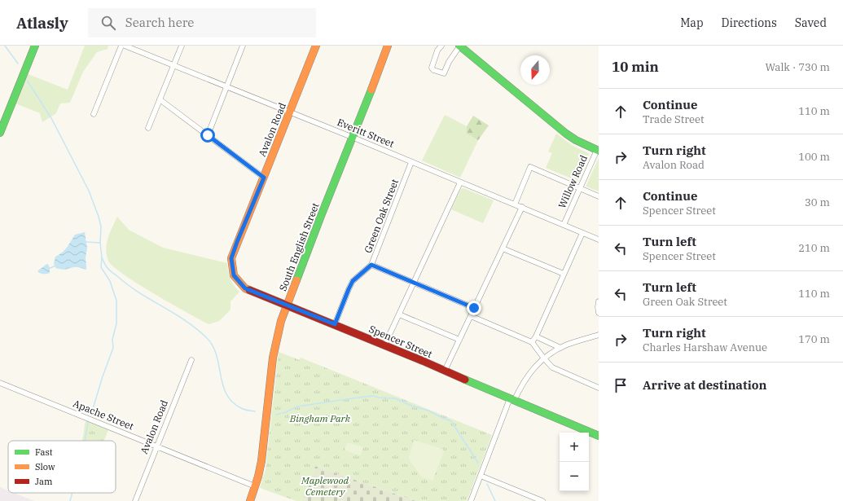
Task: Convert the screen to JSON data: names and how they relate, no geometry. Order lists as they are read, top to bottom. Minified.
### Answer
{"streets":{"street":["Avalon Road","Everitt Street","Willow Road","Green Oak Street","South English Street","Spencer Street","Apache Street"]},"crossings":[["Avalon Road","Everitt Street"],["Avalon Road","Spencer Street"],["Avalon Road","Apache Street"],["Everitt Street","Willow Road"],["Everitt Street","Green Oak Street"],["Everitt Street","South English Street"],["Green Oak Street","Spencer Street"],["South English Street","Spencer Street"],["South English Street","Apache Street"]],"parks":["Bingham Park","Maplewood Cemetery"],"legend":["Fast","Slow","Jam"],"north":"bottom","page":{"header":"Atlasly","search":"Search here","nav":["Map","Directions","Saved"],"heading":["10 min","Walk · 730 m"],"list":[["Continue","Trade Street","110 m"],["Turn right","Avalon Road","100 m"],["Continue","Spencer Street","30 m"],["Turn left","Spencer Street","210 m"],["Turn left","Green Oak Street","110 m"],["Turn right","Charles Harshaw Avenue","170 m"],"Arrive at destination"],"map_buttons":["+","−"]}}
